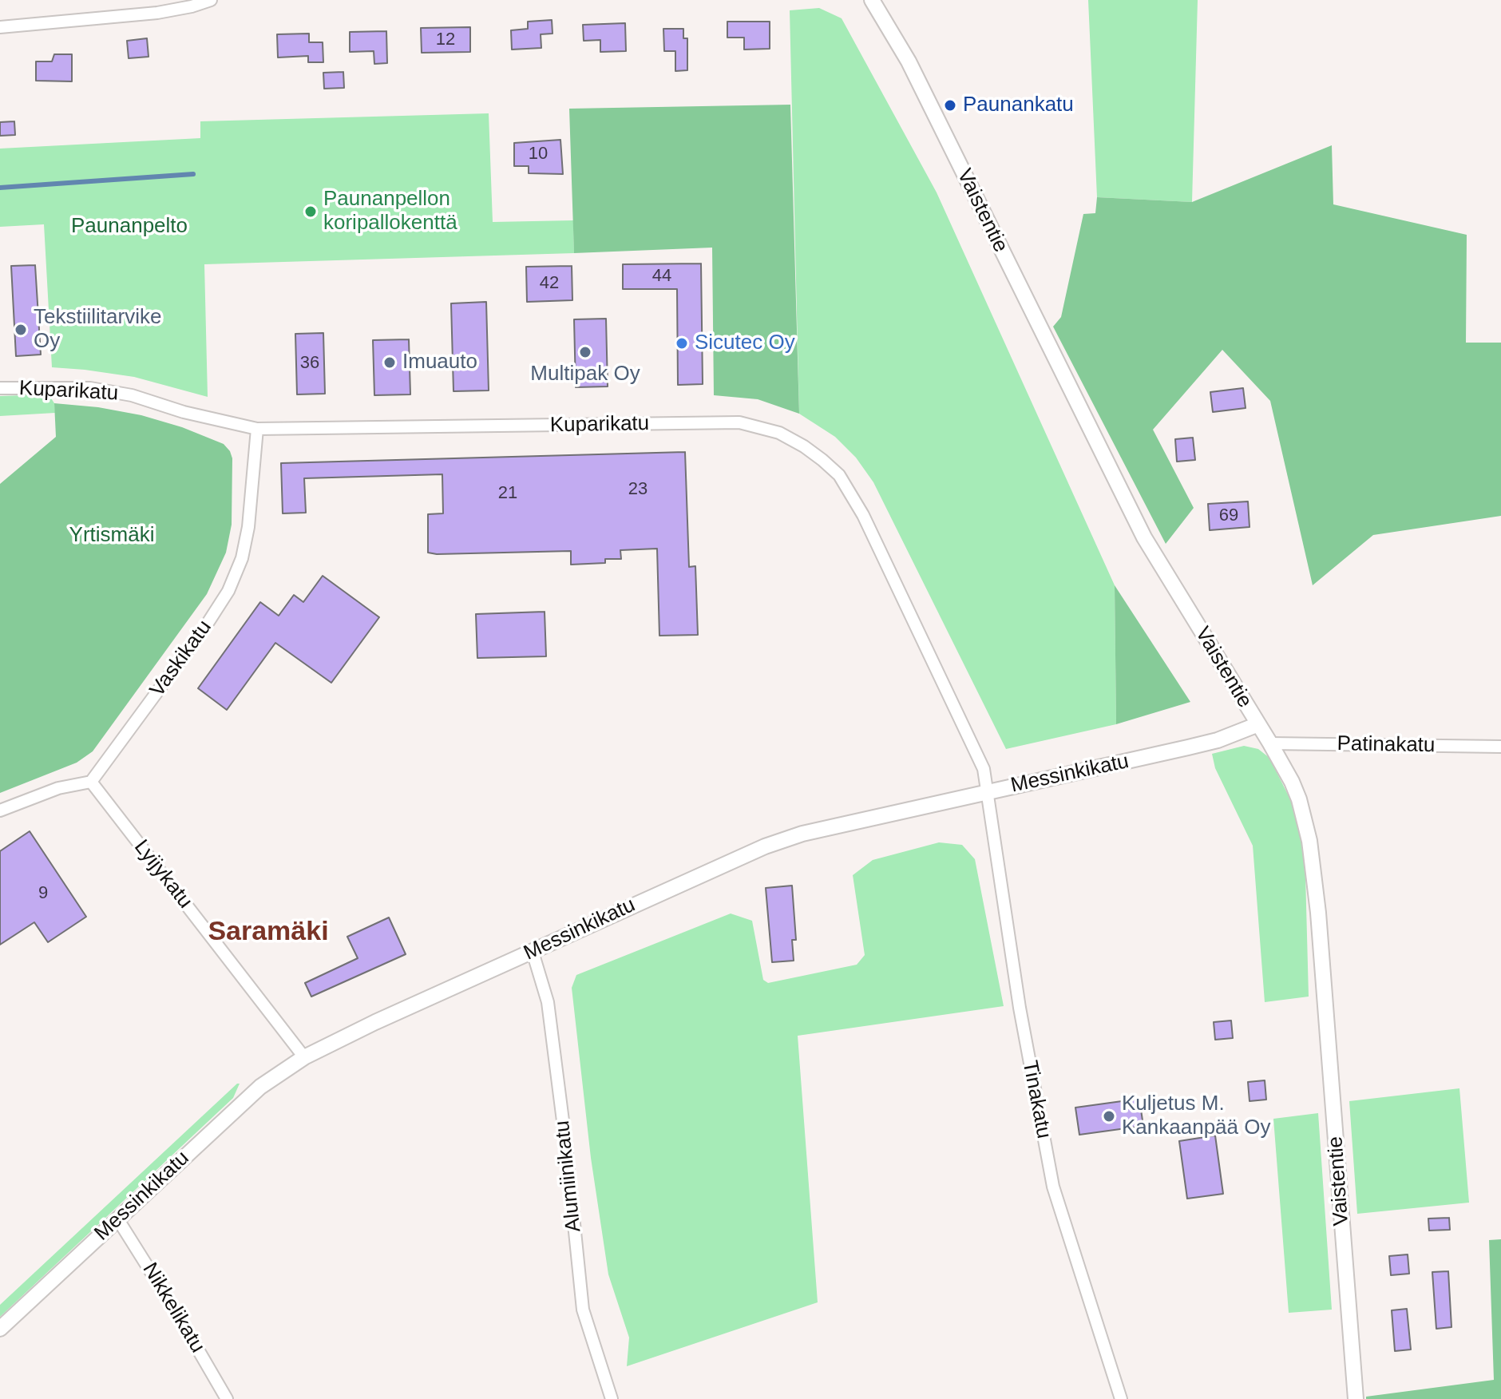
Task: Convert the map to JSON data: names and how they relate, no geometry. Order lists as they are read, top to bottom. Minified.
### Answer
{"streets":{"street":["Vaistentie","Kuparikatu","Vaskikatu","Patinakatu","Messinkikatu","Lyijykatu","Tinakatu","Alumiinikatu","Nikkelikatu"]},"crossings":[["Vaistentie","Patinakatu"],["Vaistentie","Messinkikatu"],["Kuparikatu","Vaskikatu"],["Kuparikatu","Messinkikatu"],["Kuparikatu","Tinakatu"],["Vaskikatu","Lyijykatu"],["Messinkikatu","Lyijykatu"],["Messinkikatu","Tinakatu"],["Messinkikatu","Alumiinikatu"],["Messinkikatu","Nikkelikatu"]],"districts":["Saramäki"],"parks":["Paunanpelto","Yrtismäki"],"places":["Paunankatu","Paunanpellon koripallokenttä","Tekstiilitarvike Oy","Sicutec Oy","Multipak Oy","Imuauto","Kuljetus M. Kankaanpää Oy"],"house_numbers":["12","10","44","42","36","23","21","69","9"]}
